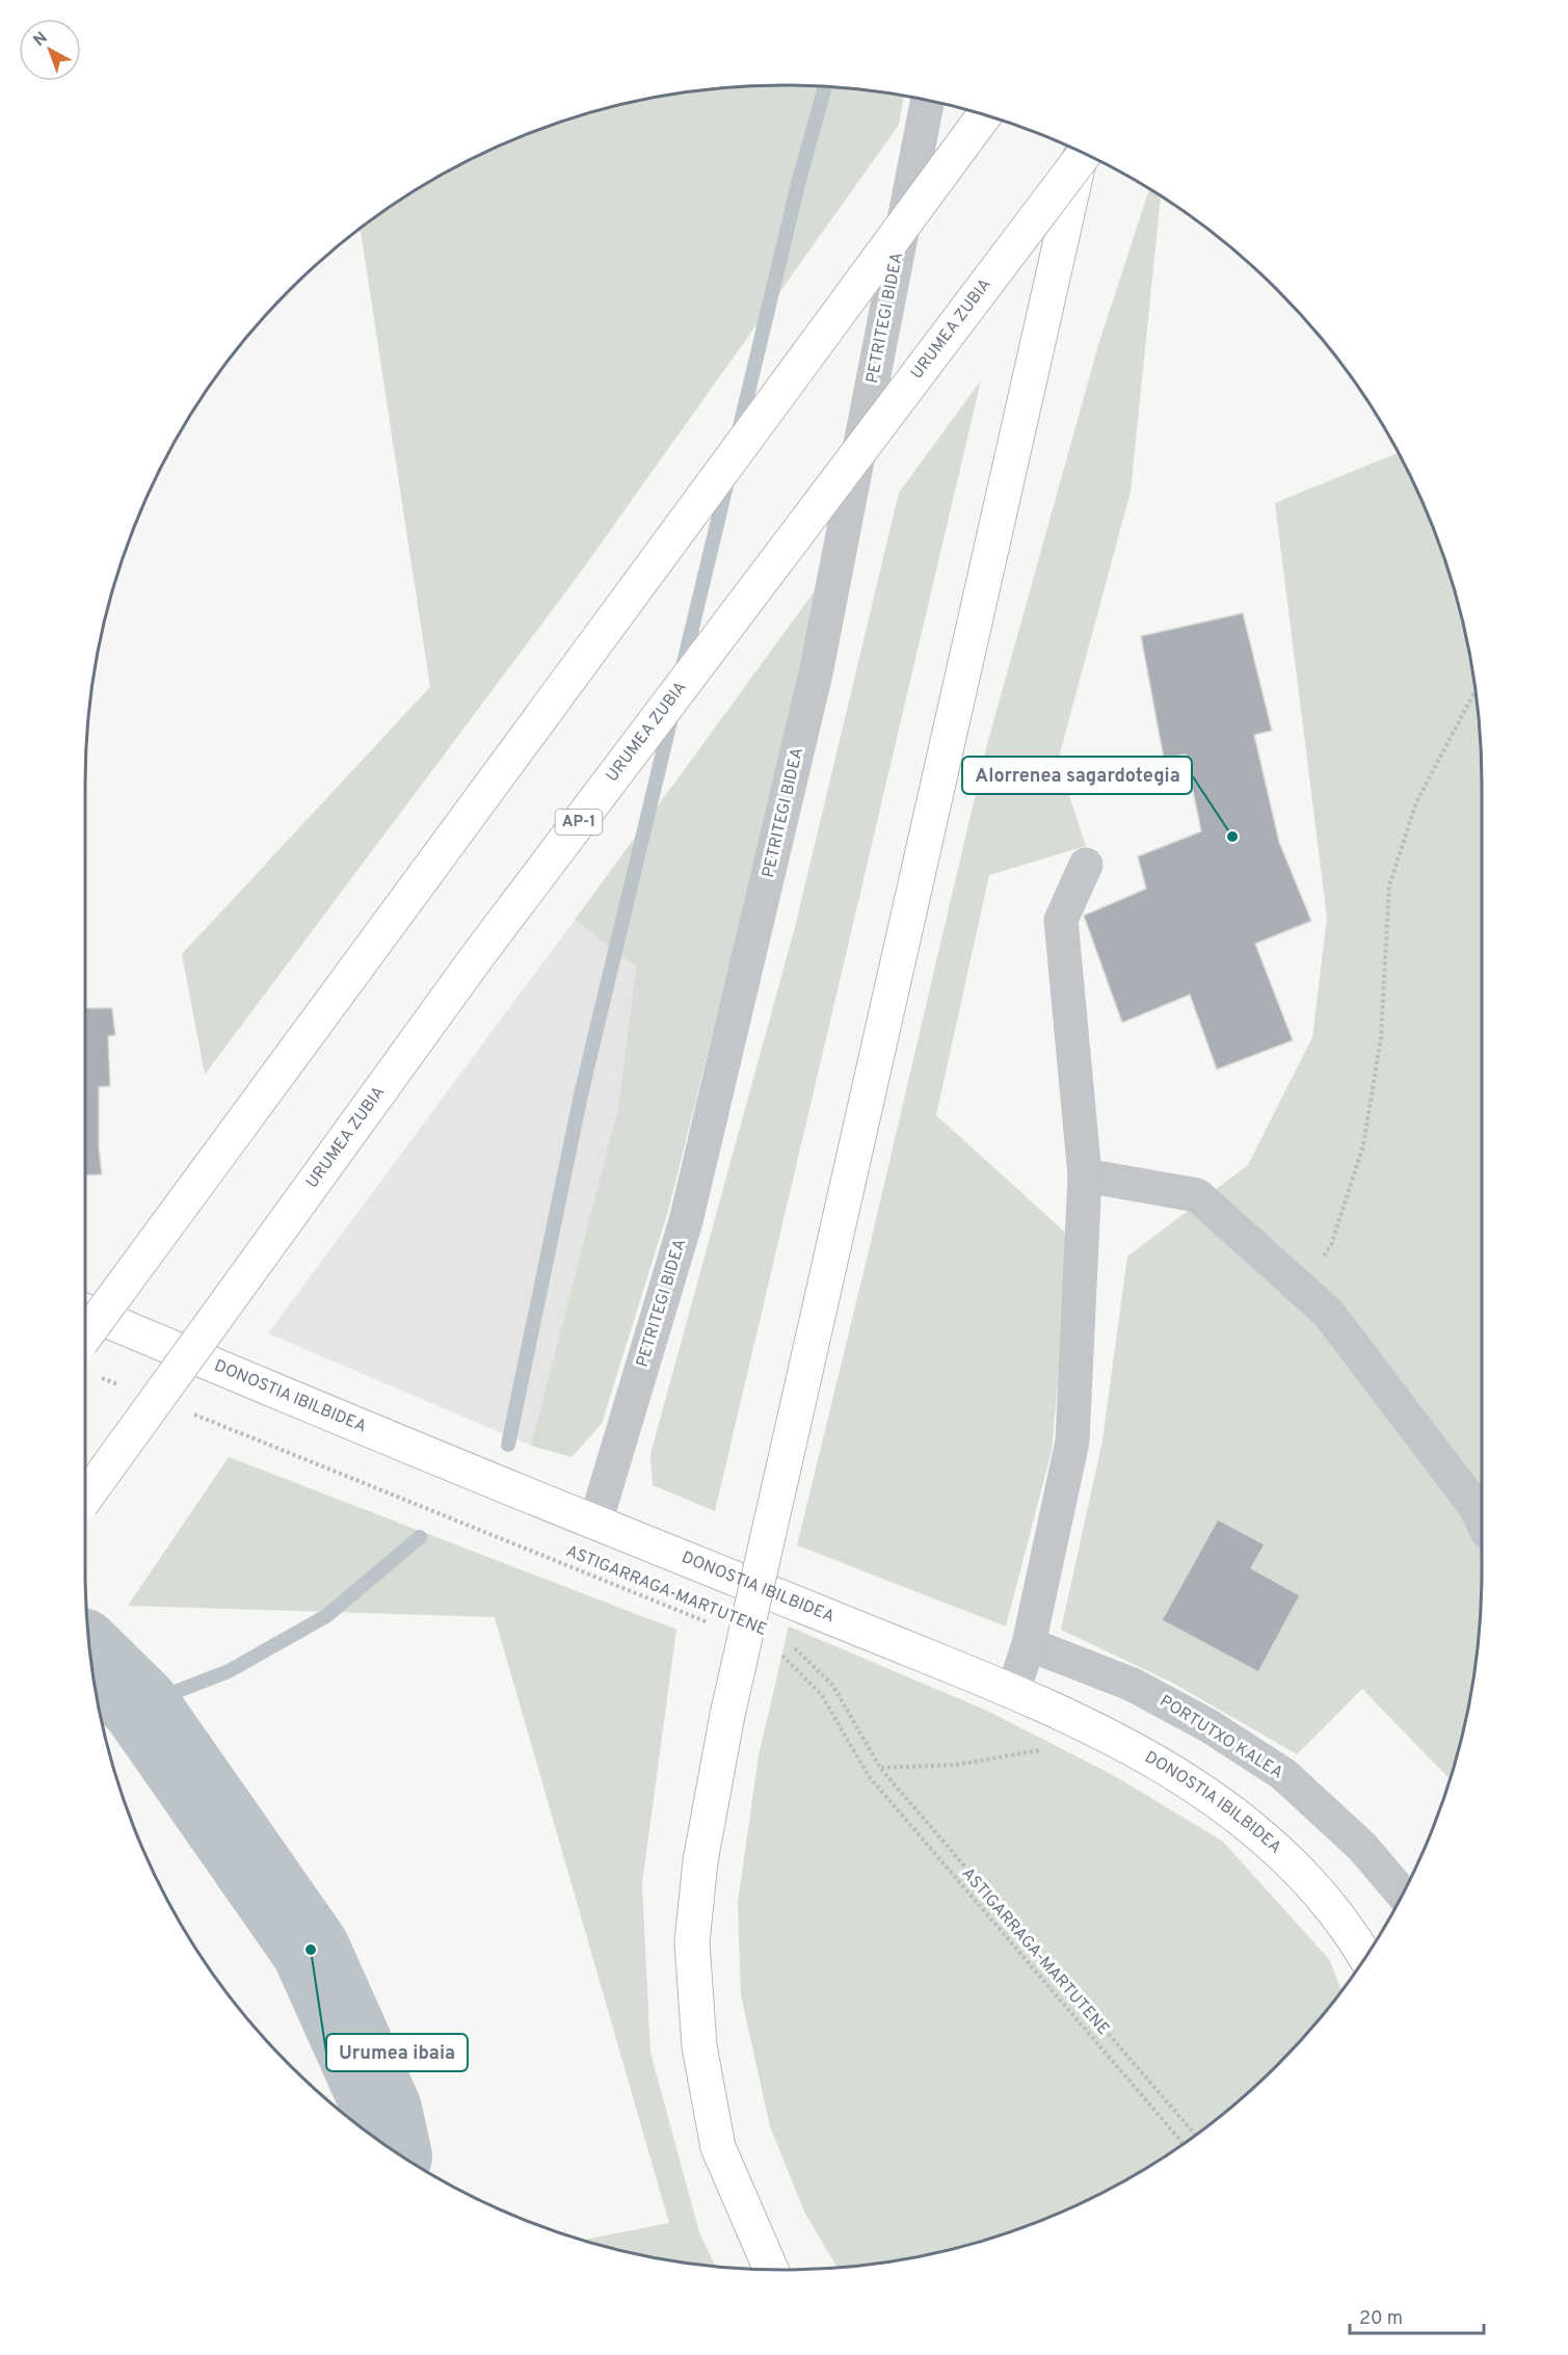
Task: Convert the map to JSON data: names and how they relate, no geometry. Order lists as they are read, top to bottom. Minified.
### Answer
{"streets":{"main road":["URUMEA ZUBIA","AP-1","DONOSTIA IBILBIDEA"],"street":["PETRITEGI BIDEA","PORTUTXO KALEA"],"path":["ASTIGARRAGA-MARTUTENE"]},"crossings":[["PETRITEGI BIDEA","DONOSTIA IBILBIDEA"]],"places":["Alorrenea sagardotegia","Urumea ibaia"],"scale_bar":"20 m","north":"top left"}
